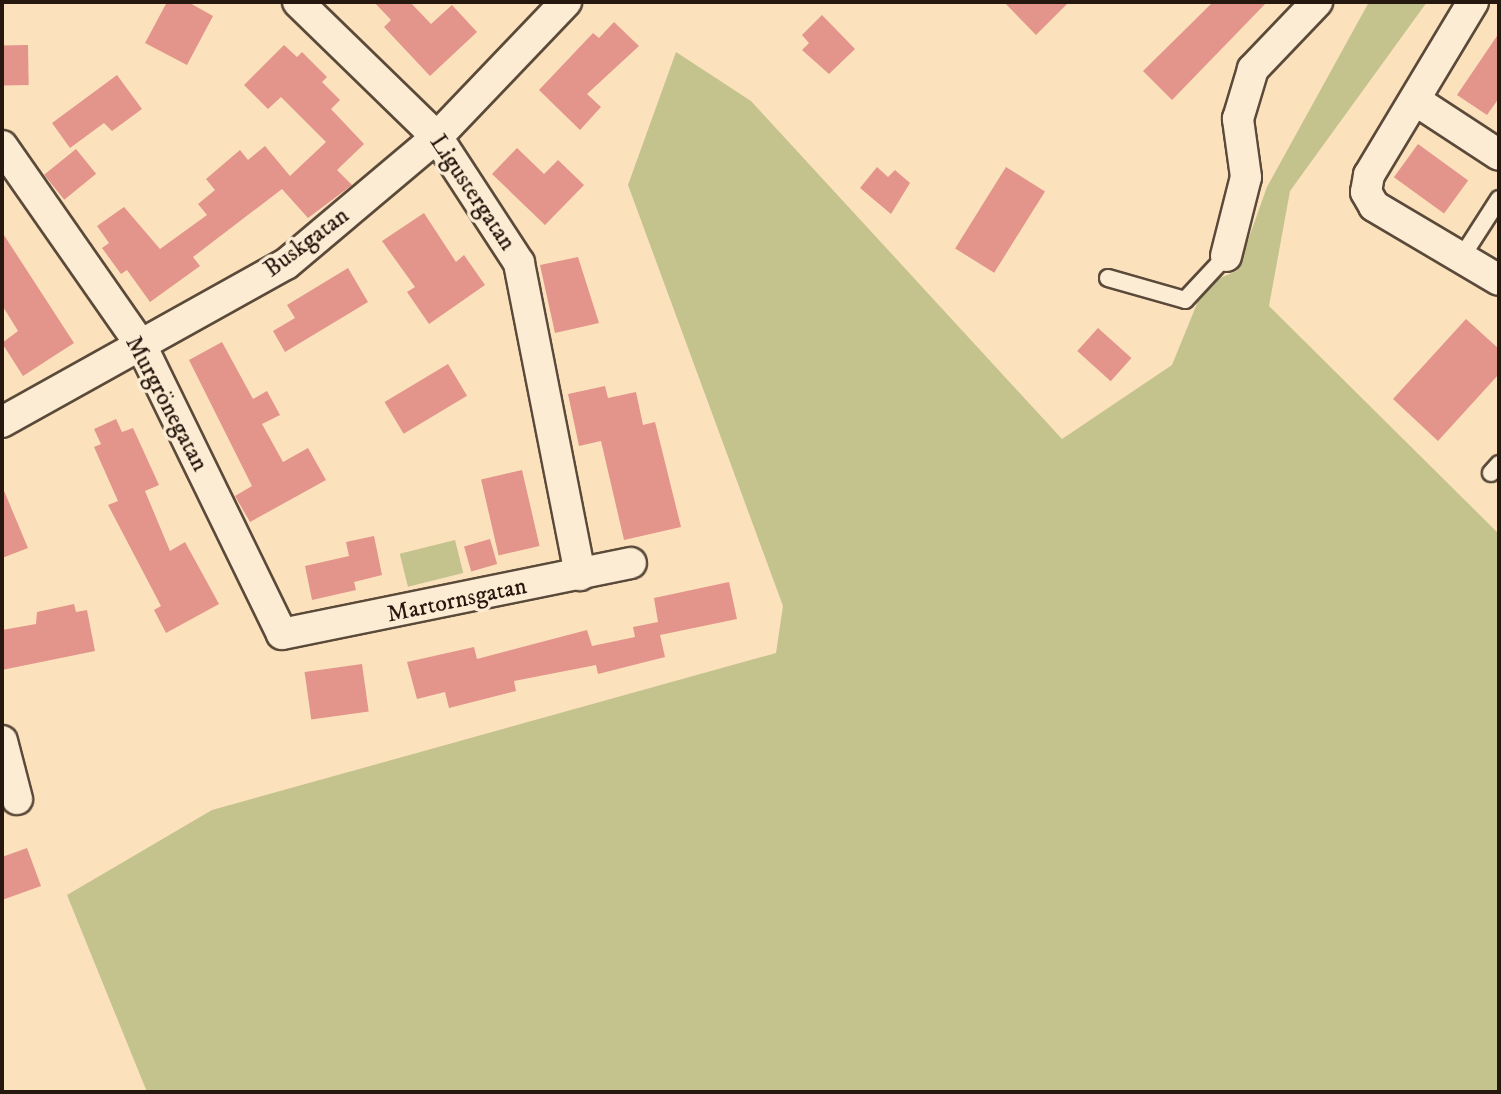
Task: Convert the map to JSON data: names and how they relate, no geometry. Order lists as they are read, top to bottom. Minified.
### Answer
{"streets":{"street":["Ligustergatan","Buskgatan","Murgrönegatan","Martornsgatan"]},"crossings":[["Ligustergatan","Buskgatan"],["Ligustergatan","Martornsgatan"],["Buskgatan","Murgrönegatan"],["Murgrönegatan","Martornsgatan"]]}
